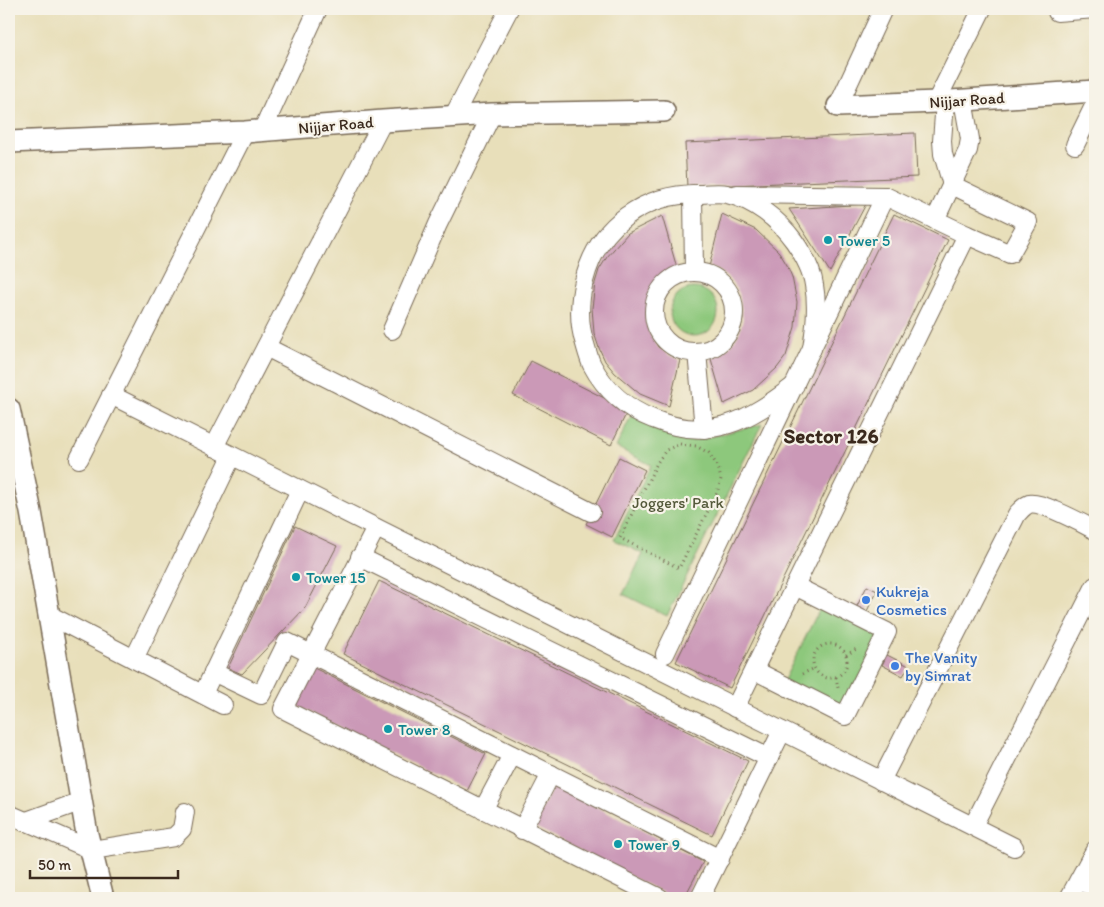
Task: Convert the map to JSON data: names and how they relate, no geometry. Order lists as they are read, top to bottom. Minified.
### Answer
{"streets":{"street":["Nijjar Road"]},"districts":["Sector 126"],"parks":["Joggers' Park"],"places":["Tower 5","Tower 15","Kukreja Cosmetics","The Vanity by Simrat","Tower 8","Tower 9"],"scale_bar":"50 m"}
